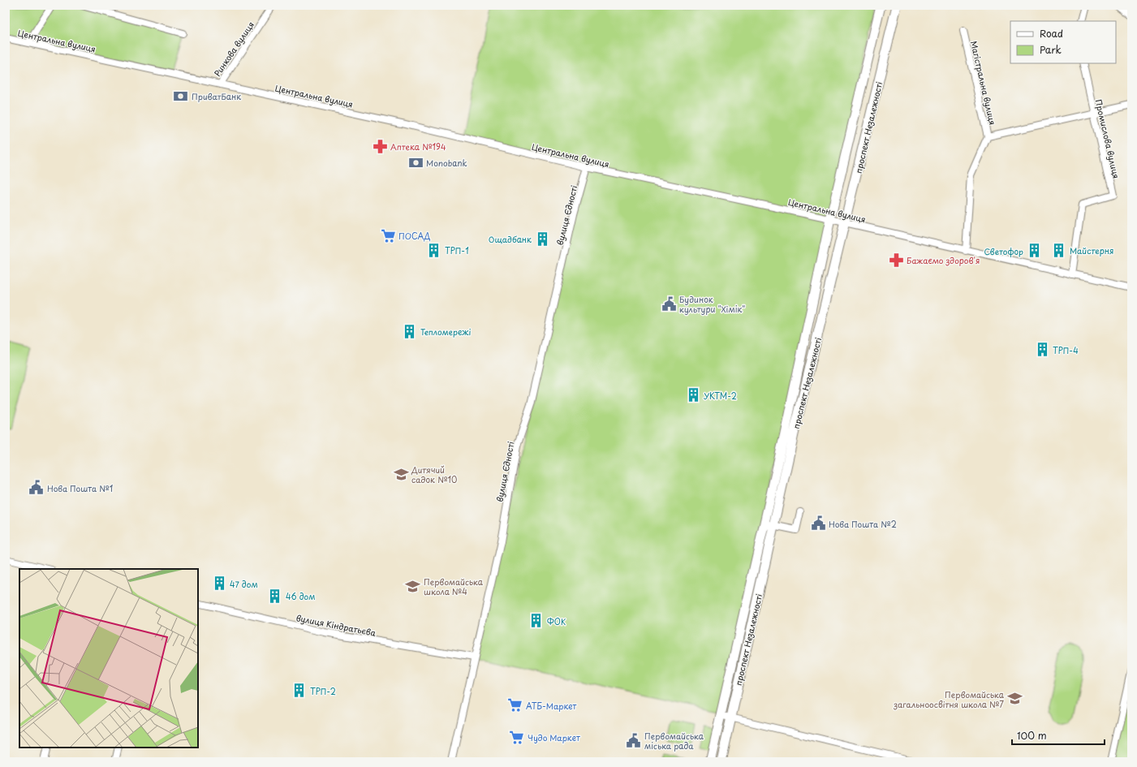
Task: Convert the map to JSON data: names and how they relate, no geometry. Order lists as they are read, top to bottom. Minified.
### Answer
{"streets":{"street":["Центральна вулиця","Ринкова вулиця","Магістральна вулиця","проспект Незалежності","Промислова вулиця","вулиця Єдності","вулиця Кіндратьєва"]},"crossings":[["Центральна вулиця","Ринкова вулиця"],["Центральна вулиця","Магістральна вулиця"],["Центральна вулиця","проспект Незалежності"],["Центральна вулиця","Промислова вулиця"],["Центральна вулиця","вулиця Єдності"],["вулиця Єдності","вулиця Кіндратьєва"]],"places":{"bank":["ПриватБанк","Monobank"],"pharmacy":["Аптека №194","Бажаємо здоров'я"],"supermarket":["ПОСАД","АТБ-Маркет","Чудо Маркет"],"building":["Ощадбанк","ТРП-1","Майстерня","Светофор","Тепломережі","ТРП-4","УКТМ-2","47 дом","46 дом","ФОК","ТРП-2"],"public building":["Будинок культури \"Хімік\"","Нова Пошта №1","Нова Пошта №2","Первомайська мiська рада"],"school or university":["Дитячий садок №10","Первомайська школа №4","Первомайська загальноосвітня школа №7"]},"legend":["Road","Park"],"scale_bar":"100 m"}
